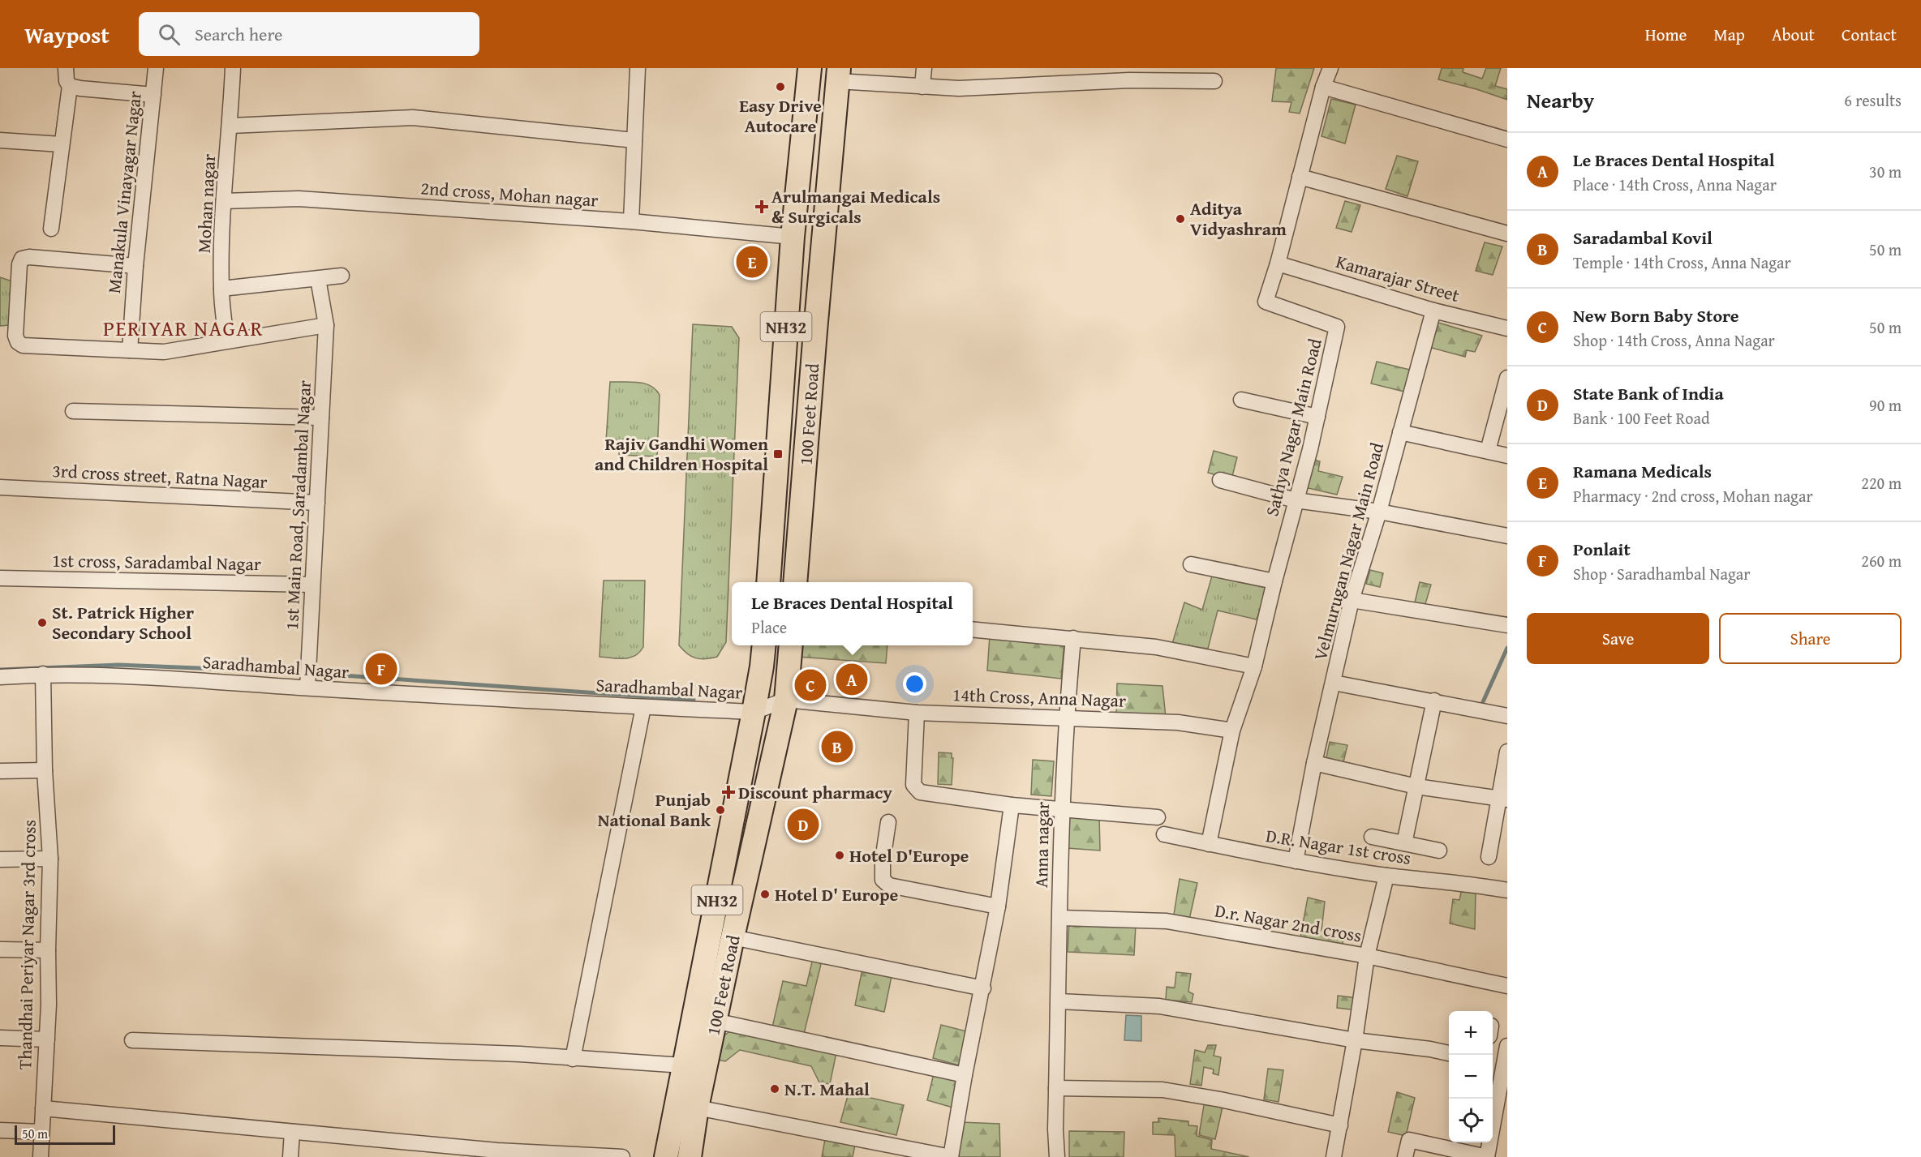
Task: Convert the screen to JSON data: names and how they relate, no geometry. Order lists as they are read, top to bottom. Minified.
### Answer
{"streets":{"highway":["NH32","100 Feet Road"],"street":["Manakula Vinayagar Nagar","2nd cross, Mohan nagar","Mohan nagar","Kamarajar Street","Sathya Nagar Main Road","3rd cross street, Ratna Nagar","1st Main Road, Saradambal Nagar","Velmurugan Nagar Main Road","1st cross, Saradambal Nagar","Saradhambal Nagar","14th Cross, Anna Nagar","Anna nagar","D.R. Nagar 1st cross","D.r. Nagar 2nd cross","Thandhai Periyar Nagar 3rd cross"]},"crossings":[["2nd cross, Mohan nagar","Mohan nagar"],["2nd cross, Mohan nagar","100 Feet Road"],["Kamarajar Street","Sathya Nagar Main Road"],["Kamarajar Street","Velmurugan Nagar Main Road"],["100 Feet Road","Saradhambal Nagar"],["100 Feet Road","14th Cross, Anna Nagar"],["Sathya Nagar Main Road","14th Cross, Anna Nagar"],["Sathya Nagar Main Road","D.R. Nagar 1st cross"],["3rd cross street, Ratna Nagar","1st Main Road, Saradambal Nagar"],["1st Main Road, Saradambal Nagar","1st cross, Saradambal Nagar"],["1st Main Road, Saradambal Nagar","Saradhambal Nagar"],["Velmurugan Nagar Main Road","D.R. Nagar 1st cross"],["Saradhambal Nagar","Thandhai Periyar Nagar 3rd cross"],["14th Cross, Anna Nagar","Anna nagar"],["Anna nagar","D.r. Nagar 2nd cross"]],"districts":["PERIYAR NAGAR"],"places":{"other":["Easy Drive Autocare","Aditya Vidyashram","St. Patrick Higher Secondary School","Punjab National Bank","Hotel D'Europe","Hotel D' Europe","N.T. Mahal"],"health":["Arulmangai Medicals & Surgicals","Discount pharmacy"],"transit":["Rajiv Gandhi Women and Children Hospital"]},"scale_bar":"50 m","page":{"header":"Waypost","search":"Search here","nav":["Home","Map","About","Contact"],"heading":["Nearby","6 results"],"list":[{"mark":"A","name":"Le Braces Dental Hospital","note":"Place · 14th Cross, Anna Nagar","value":"30 m"},{"mark":"B","name":"Saradambal Kovil","note":"Temple · 14th Cross, Anna Nagar","value":"50 m"},{"mark":"C","name":"New Born Baby Store","note":"Shop · 14th Cross, Anna Nagar","value":"50 m"},{"mark":"D","name":"State Bank of India","note":"Bank · 100 Feet Road","value":"90 m"},{"mark":"E","name":"Ramana Medicals","note":"Pharmacy · 2nd cross, Mohan nagar","value":"220 m"},{"mark":"F","name":"Ponlait","note":"Shop · Saradhambal Nagar","value":"260 m"}],"pins":["E","F","A","C","B","D"],"popup":["Le Braces Dental Hospital","Place"],"buttons":["Save","Share"],"map_buttons":["+","−"],"scale":"50 m"}}
